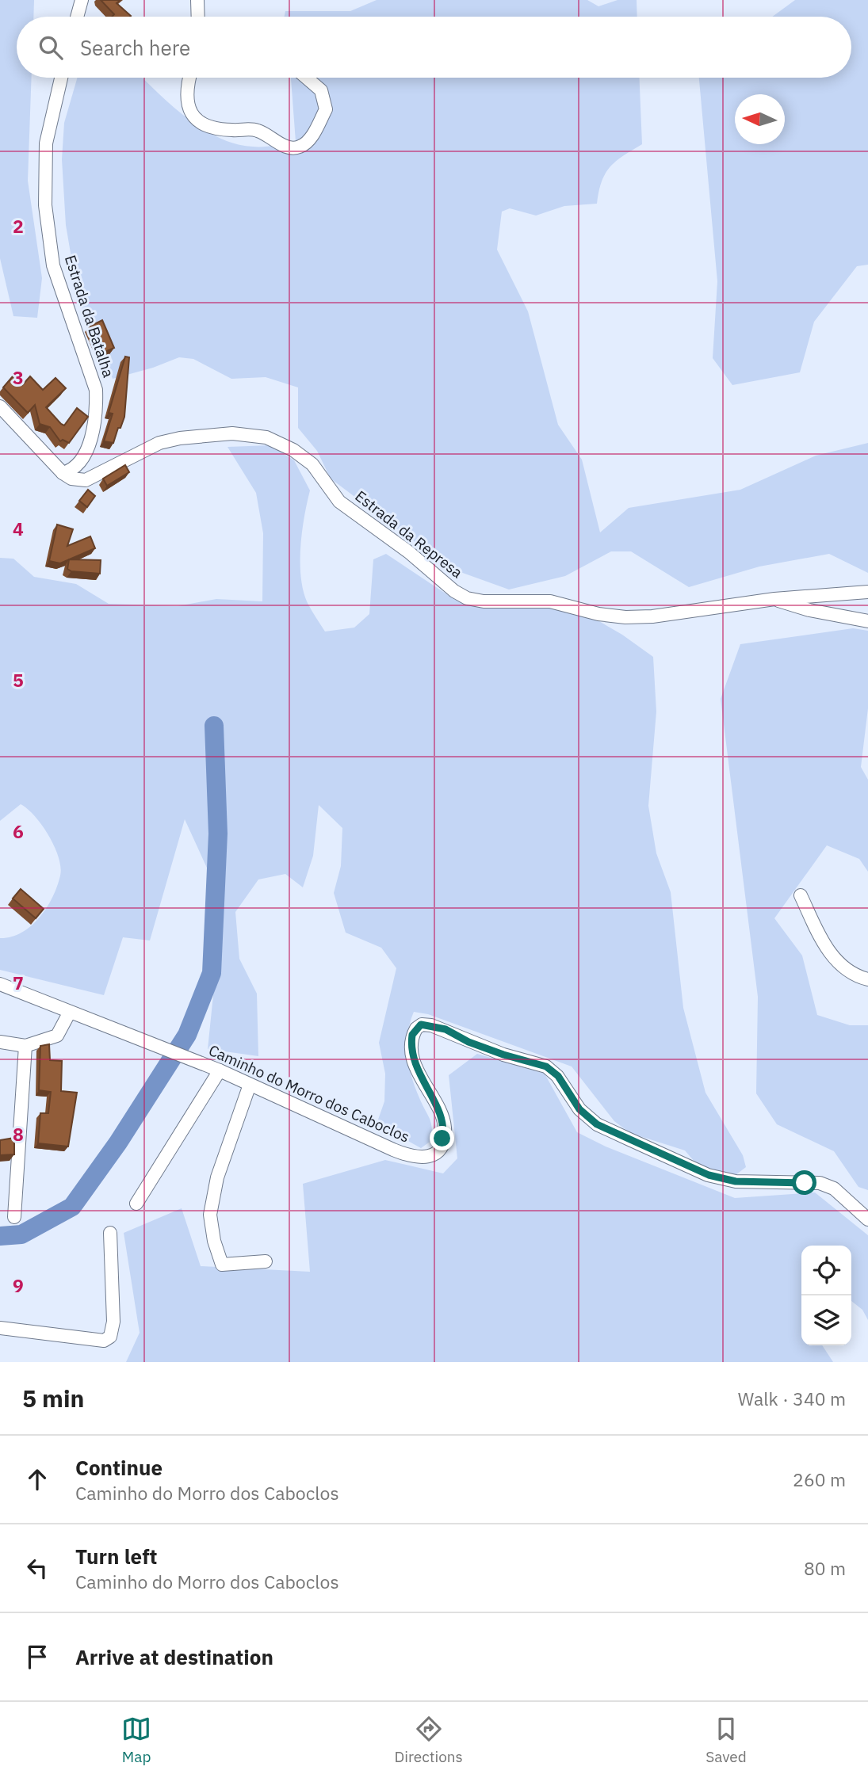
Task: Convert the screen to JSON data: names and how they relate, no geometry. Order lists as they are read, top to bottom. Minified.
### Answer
{"streets":{"street":["Estrada da Batalha","Estrada da Represa","Caminho do Morro dos Caboclos"]},"crossings":[["Estrada da Batalha","Estrada da Represa"]],"north":"left","page":{"search":"Search here","heading":["5 min","Walk · 340 m"],"list":[["Continue","Caminho do Morro dos Caboclos","260 m"],["Turn left","Caminho do Morro dos Caboclos","80 m"],"Arrive at destination"],"nav":["Map","Directions","Saved"]},"grid":{"rows":["2","3","4","5","6","7","8","9"]}}
